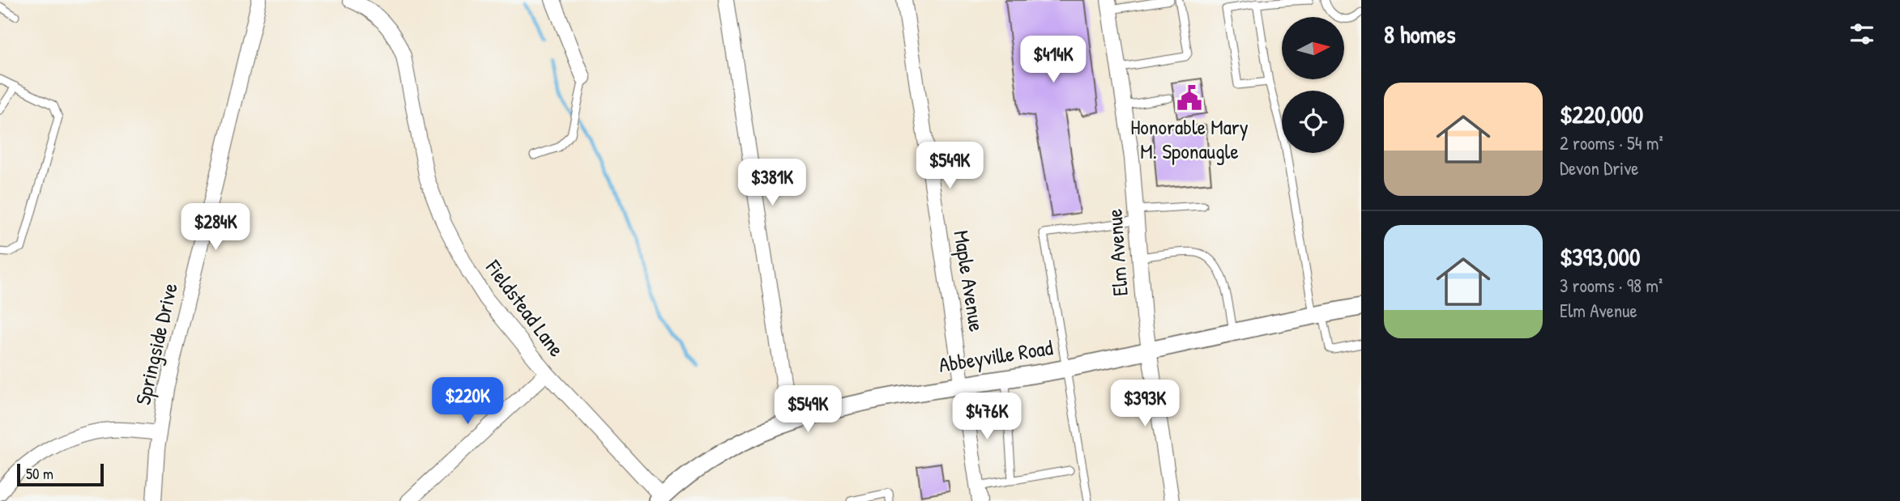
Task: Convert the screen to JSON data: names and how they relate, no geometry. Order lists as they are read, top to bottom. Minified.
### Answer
{"streets":{"street":["Elm Avenue","Maple Avenue","Fieldstead Lane","Springside Drive","Abbeyville Road"]},"crossings":[["Elm Avenue","Abbeyville Road"],["Maple Avenue","Abbeyville Road"],["Fieldstead Lane","Abbeyville Road"]],"places":{"public building":["Honorable Mary M. Sponaugle"]},"scale_bar":"50 m","north":"right","page":{"heading":"8 homes","price":["$414K","$549K","$381K","$284K","$220K","$393K","$549K","$476K"],"list":[{"name":"$220,000","note":"2 rooms · 54 m² · Devon Drive"},{"name":"$393,000","note":"3 rooms · 98 m² · Elm Avenue"}],"scale":"50 m"}}
